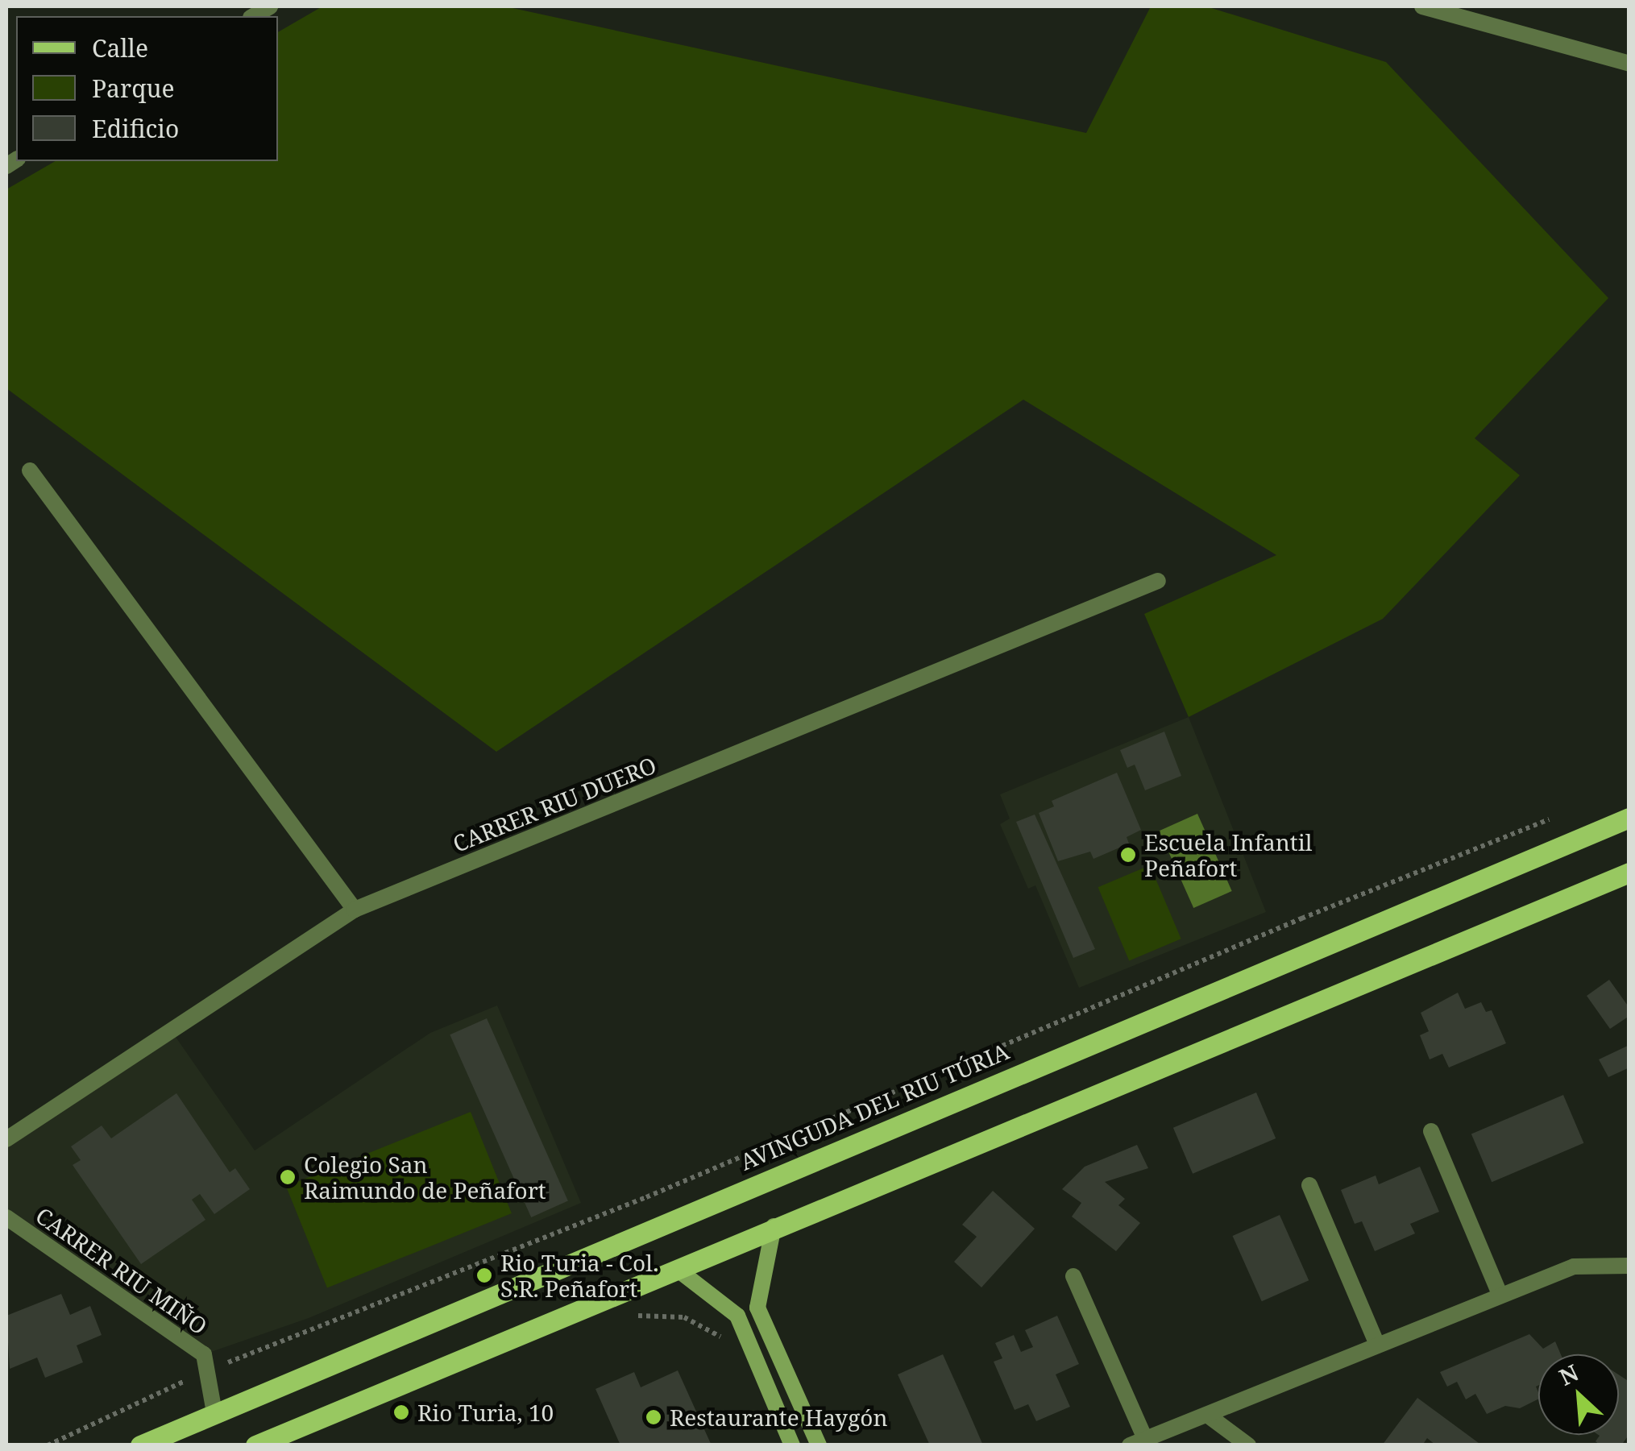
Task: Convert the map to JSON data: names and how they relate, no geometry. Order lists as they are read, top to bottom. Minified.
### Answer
{"streets":{"main road":["AVINGUDA DEL RIU TÚRIA"],"street":["CARRER RIU DUERO","CARRER RIU MIÑO"]},"crossings":[["AVINGUDA DEL RIU TÚRIA","CARRER RIU MIÑO"]],"places":["Escuela Infantil Peñafort","Colegio San Raimundo de Peñafort","Rio Turia - Col. S.R. Peñafort","Rio Turia, 10","Restaurante Haygón"],"legend":["Calle","Parque","Edificio"],"north":"top left"}
